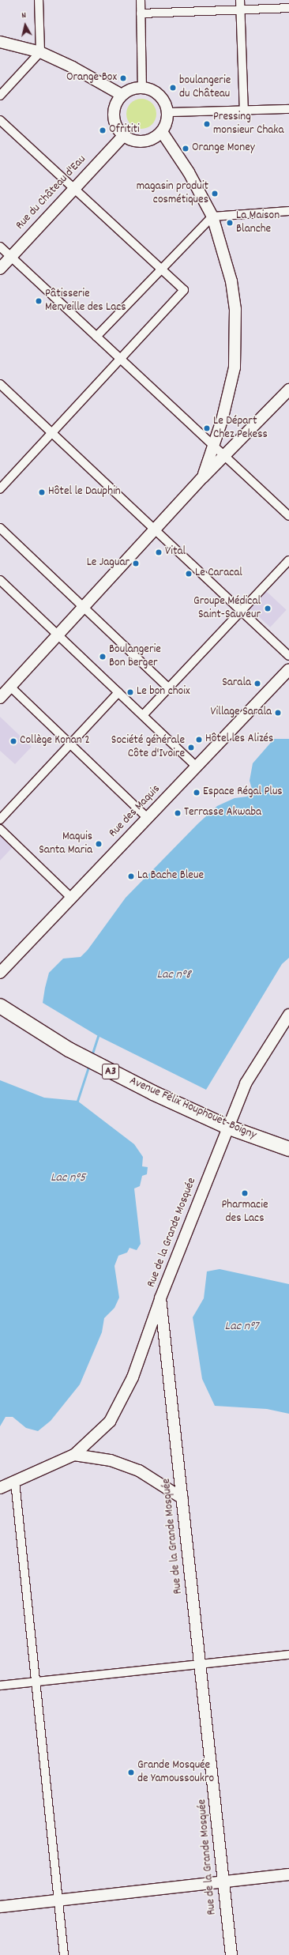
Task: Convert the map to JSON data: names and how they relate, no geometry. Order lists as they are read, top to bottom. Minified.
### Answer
{"streets":{"highway":["A3","Avenue Félix Houphouët-Boigny"],"street":["Rue du Château d'Eau","Rue des Maquis","Rue de la Grande Mosquée"]},"crossings":[["Avenue Félix Houphouët-Boigny","Rue de la Grande Mosquée"]],"water":["Lac n°8","Lac n°5","Lac n°7"],"places":["Orange Box","boulangerie du Château","Pressing monsieur Chaka","Ofrititi","Orange Money","magasin produit cosmétiques","La Maison Blanche","Pâtisserie Merveille des Lacs","Le Départ Chez Pekess","Hôtel le Dauphin","Vital","Le Jaguar","Le Caracal","Groupe Médical Saint-Sauveur","Boulangerie Bon berger","Sarala","Le bon choix","Village Sarala","Hôtel les Alizés","Collège Konan 2","Société générale Côte d'Ivoire","Espace Régal Plus","Terrasse Akwaba","Maquis Santa Maria","La Bache Bleue","Pharmacie des Lacs","Grande Mosquée de Yamoussoukro"],"north":"top"}
